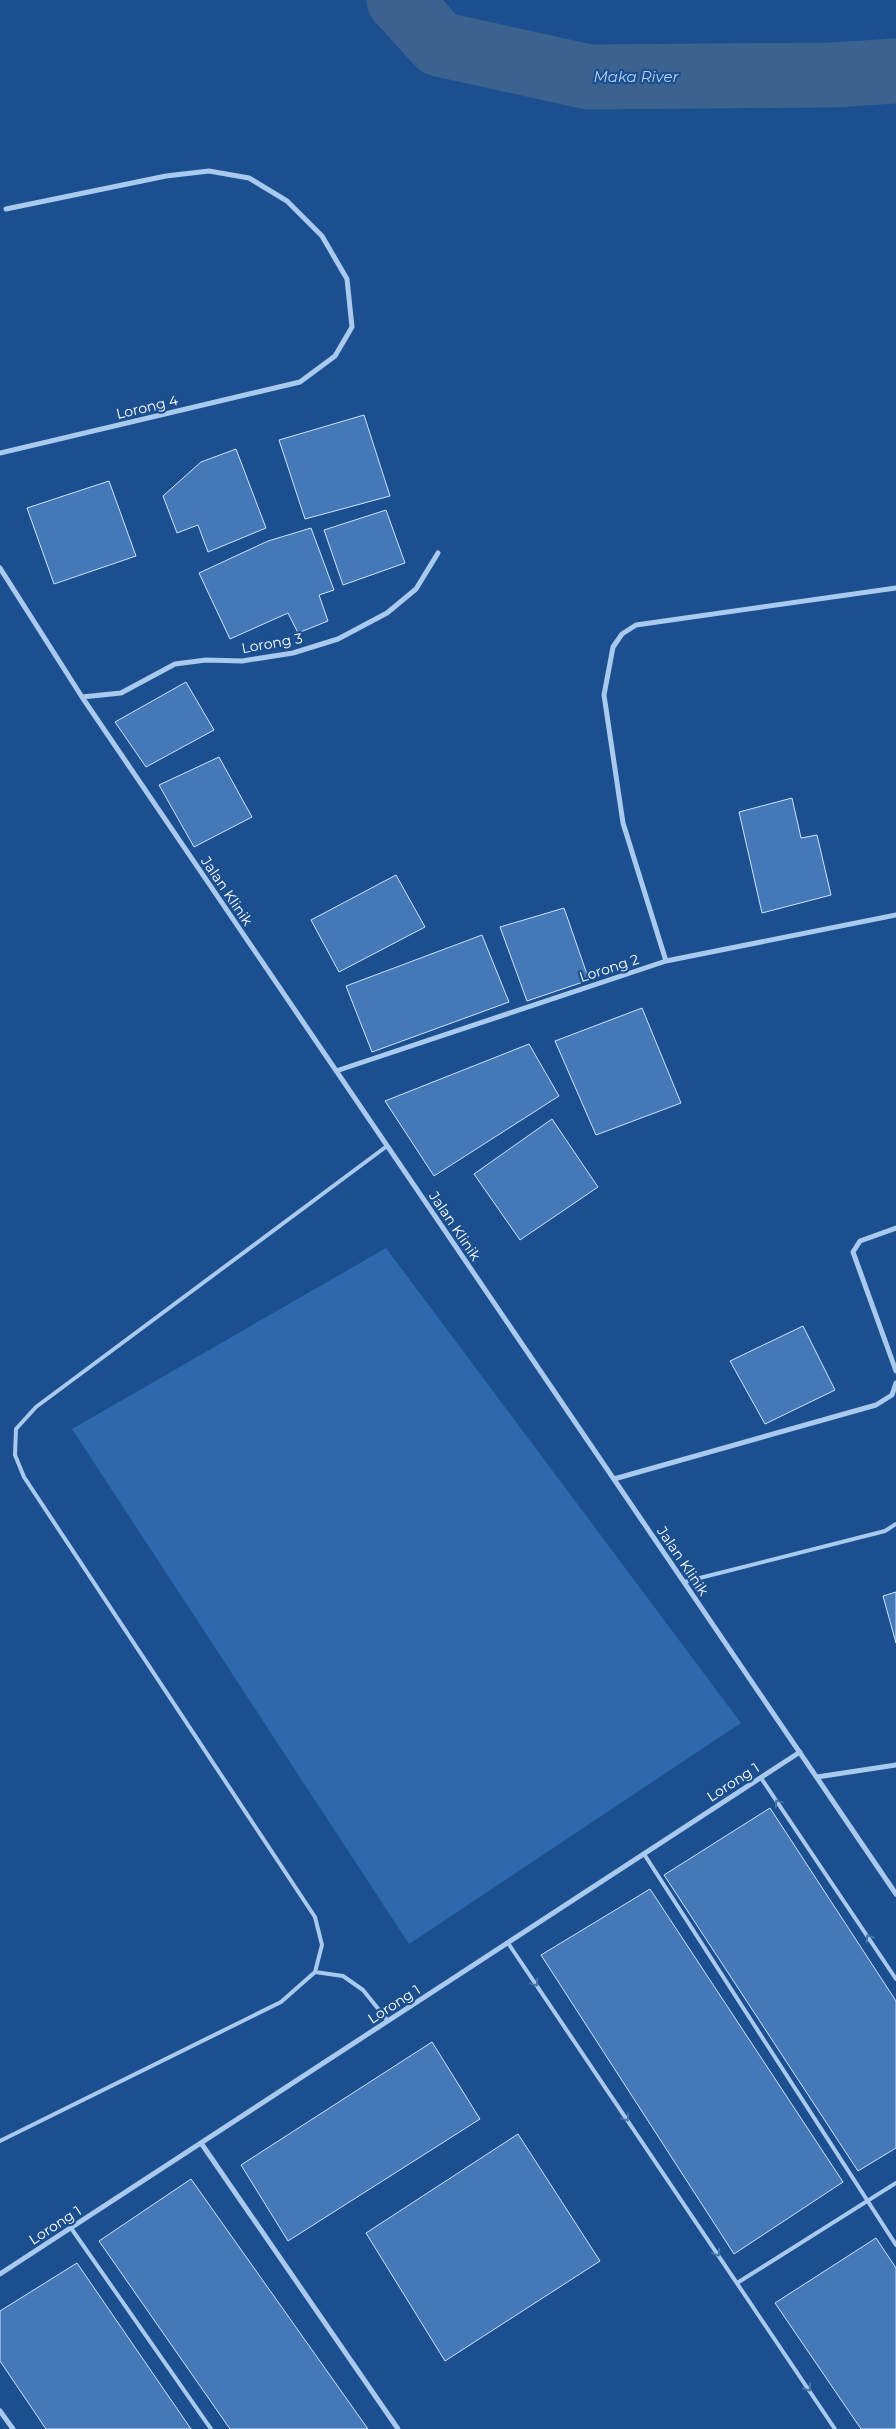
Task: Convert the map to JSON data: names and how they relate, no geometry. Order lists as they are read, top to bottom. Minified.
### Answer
{"streets":{"street":["Lorong 4","Lorong 3","Jalan Klinik","Lorong 2","Lorong 1"]},"crossings":[["Lorong 3","Jalan Klinik"],["Jalan Klinik","Lorong 2"],["Jalan Klinik","Lorong 1"]],"water":["Maka River"]}
